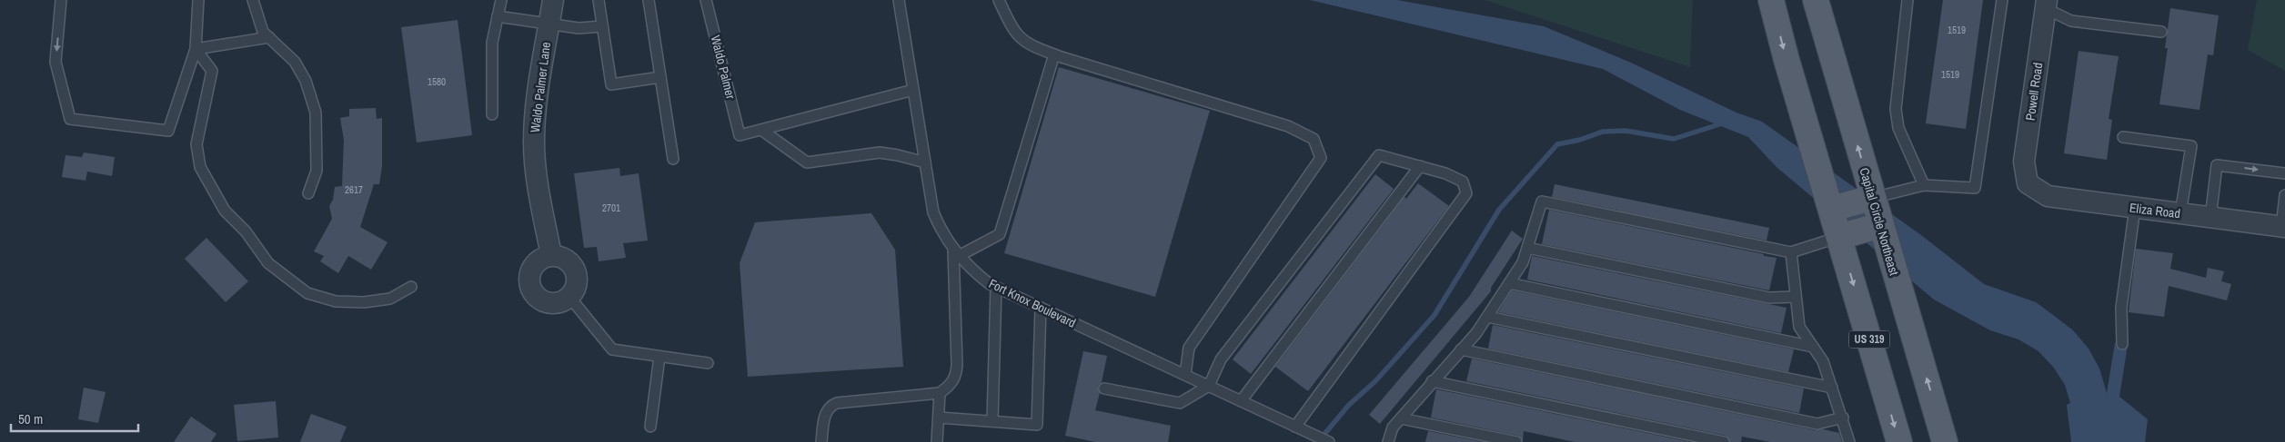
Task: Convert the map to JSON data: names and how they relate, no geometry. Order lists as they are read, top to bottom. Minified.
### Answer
{"streets":{"main road":["Capital Circle Northeast","US 319"],"street":["Waldo Palmer Lane","Powell Road","Eliza Road"],"lane":["Waldo Palmer","Fort Knox Boulevard"]},"crossings":[["Powell Road","Eliza Road"]],"house_numbers":["1519","1519","1580","2617","2701"],"scale_bar":"50 m"}
